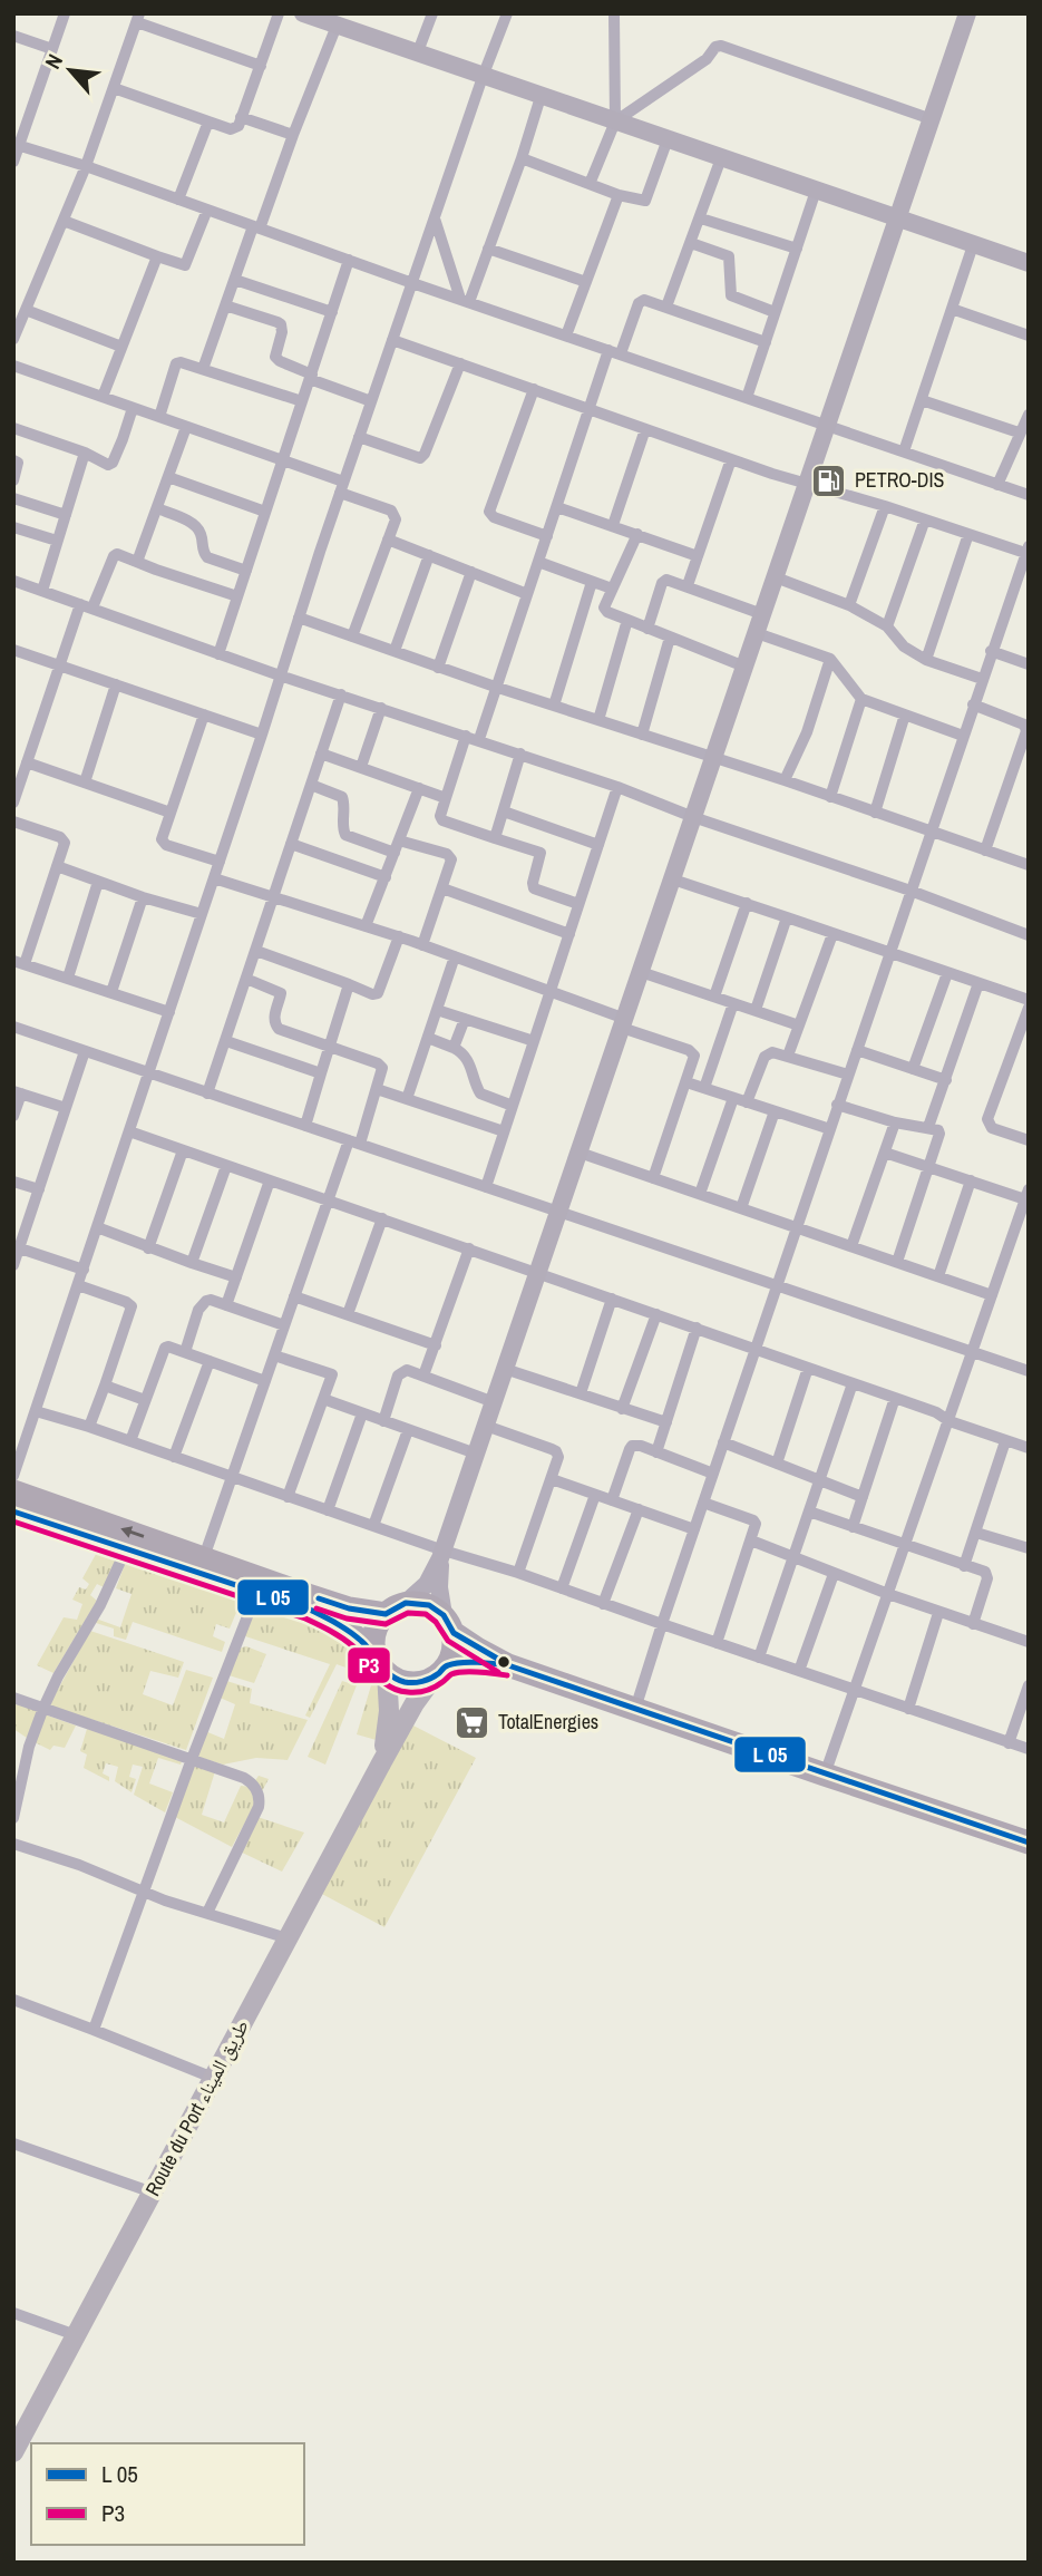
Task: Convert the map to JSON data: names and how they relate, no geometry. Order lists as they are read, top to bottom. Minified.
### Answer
{"streets":{"main road":["Route du Port طريق الميناء"]},"places":{"fuel station":["PETRO-DIS"],"supermarket":["TotalEnergies"]},"lines":["transit line P3"],"legend":["L 05","P3"],"north":"top left"}
